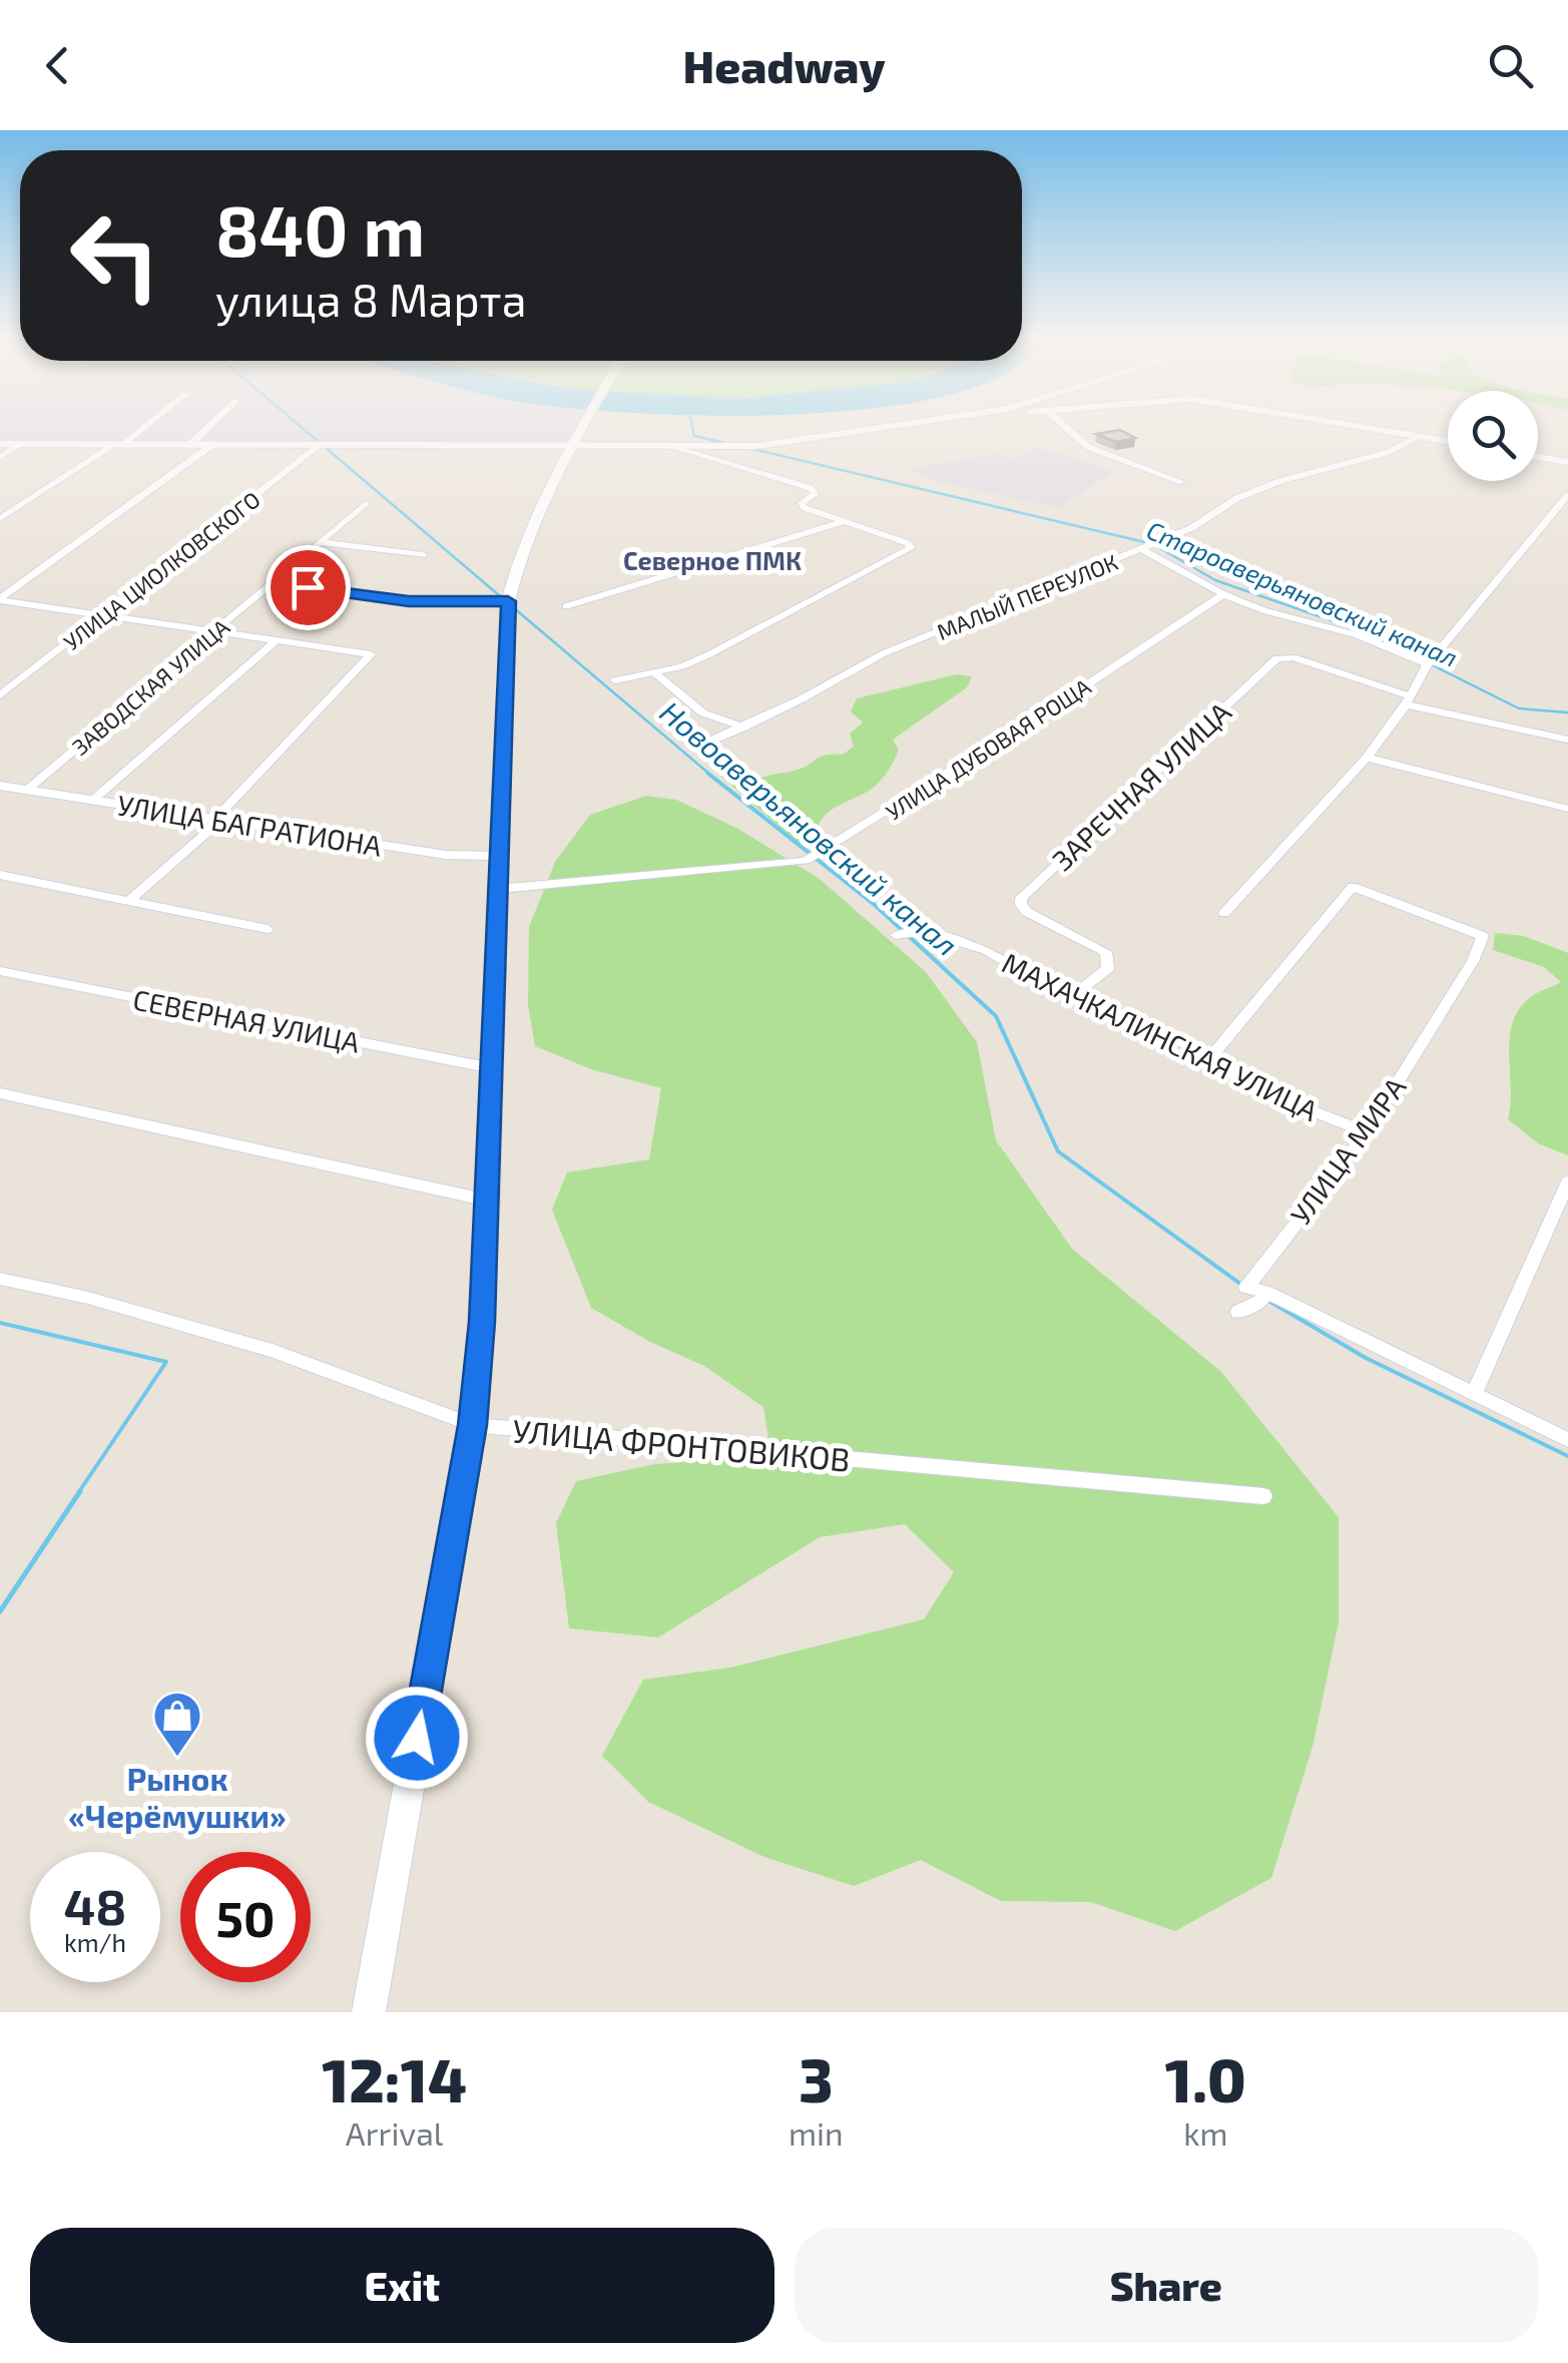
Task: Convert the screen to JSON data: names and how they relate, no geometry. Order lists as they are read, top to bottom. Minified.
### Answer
{"streets":{"street":["УЛИЦА ЦИОЛКОВСКОГО","МАЛЫЙ ПЕРЕУЛОК","ЗАВОДСКАЯ УЛИЦА","УЛИЦА ДУБОВАЯ РОЩА","ЗАРЕЧНАЯ УЛИЦА","УЛИЦА БАГРАТИОНА","СЕВЕРНАЯ УЛИЦА","МАХАЧКАЛИНСКАЯ УЛИЦА","УЛИЦА МИРА","УЛИЦА ФРОНТОВИКОВ"]},"crossings":[["ЗАВОДСКАЯ УЛИЦА","УЛИЦА БАГРАТИОНА"],["ЗАРЕЧНАЯ УЛИЦА","МАХАЧКАЛИНСКАЯ УЛИЦА"],["МАХАЧКАЛИНСКАЯ УЛИЦА","УЛИЦА МИРА"]],"districts":["Северное ПМК"],"water":["Староаверьяновский канал","Новоаверьяновский канал"],"places":{"shop":["Рынок «Черёмушки»"]},"page":{"header":"Headway","turn":["840 m","улица 8 Марта"],"speed":"48 km/h","limit":"50","eta":["12:14","Arrival","3","min","1.0","km"],"buttons":["Exit","Share"]}}
